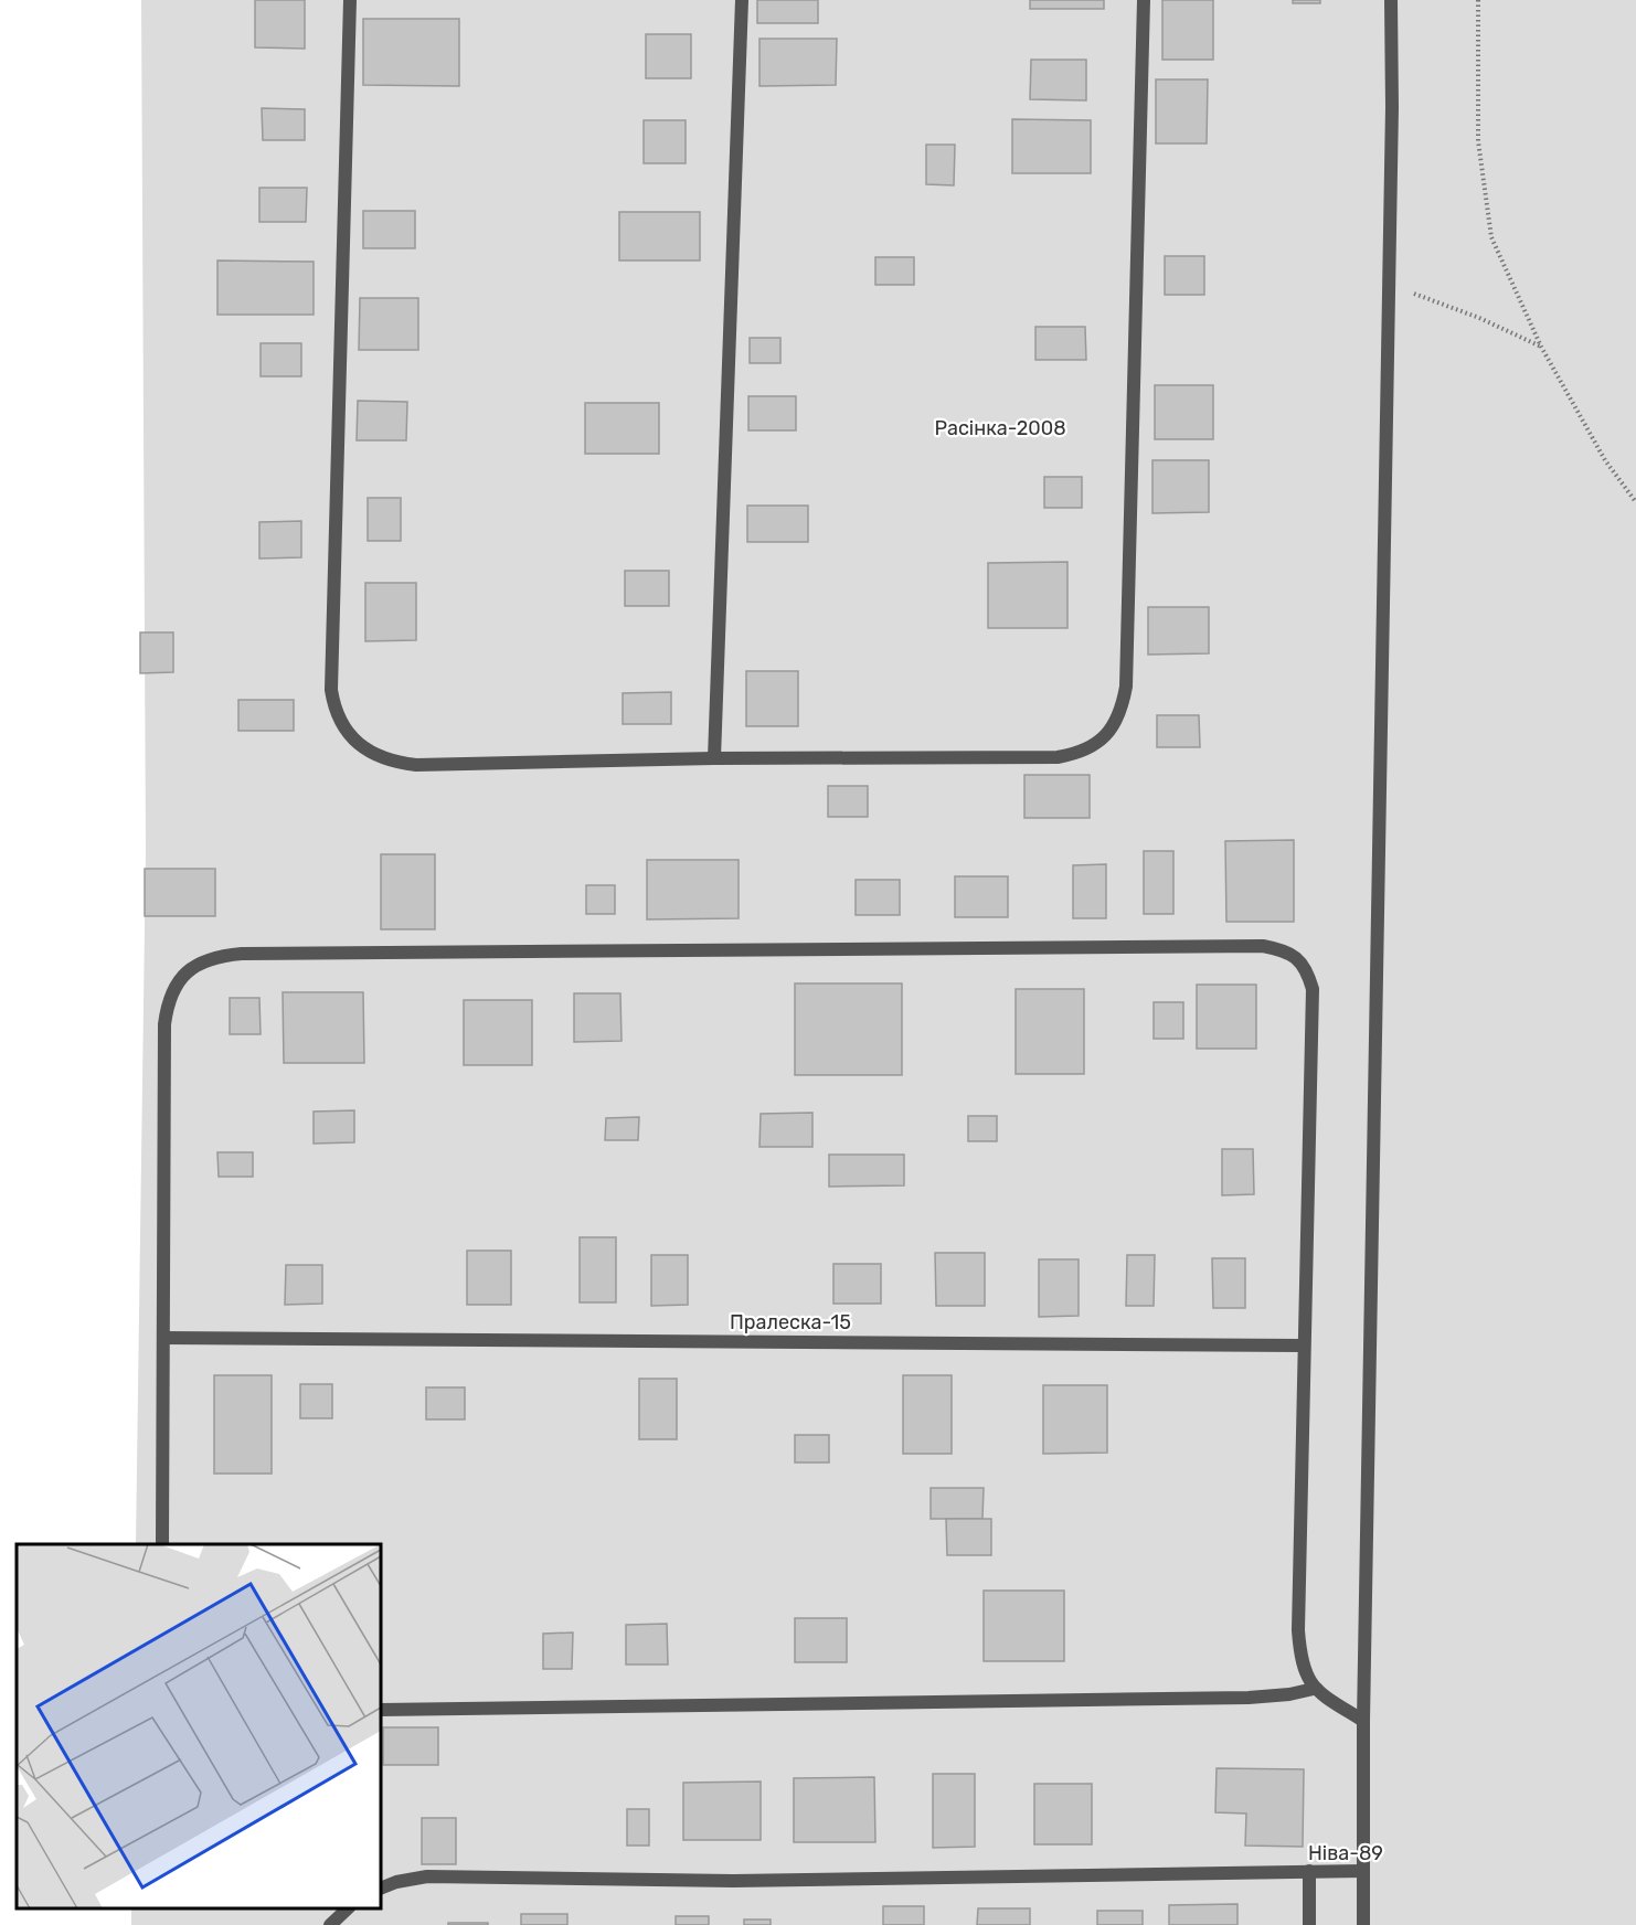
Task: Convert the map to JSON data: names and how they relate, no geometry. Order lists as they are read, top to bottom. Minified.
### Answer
{"parks":["Расінка-2008","Пралеска-15","Ніва-89"]}
